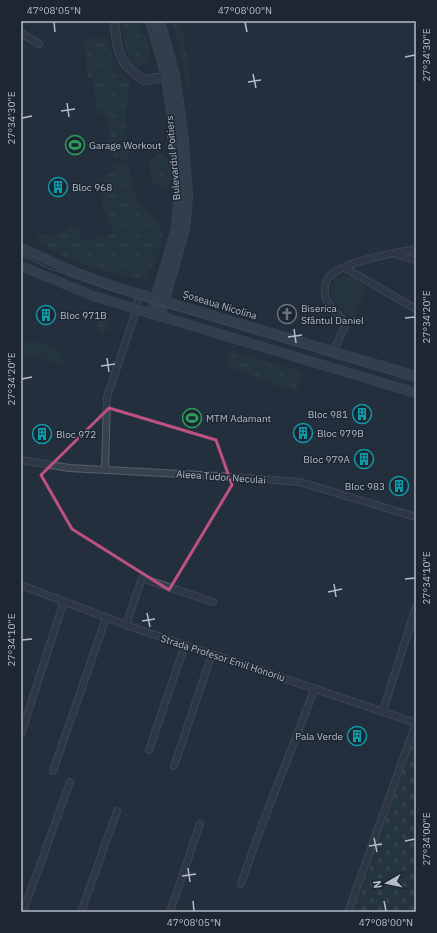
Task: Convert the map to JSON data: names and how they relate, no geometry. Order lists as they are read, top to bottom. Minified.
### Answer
{"streets":{"main road":["Bulevardul Poitiers","Șoseaua Nicolina"],"street":["Aleea Tudor Neculai","Strada Profesor Emil Honoriu"]},"crossings":[["Bulevardul Poitiers","Șoseaua Nicolina"]],"places":{"sports":["Garage Workout","MTM Adamant"],"building":["Bloc 968","Bloc 971B","Bloc 981","Bloc 979B","Bloc 972","Bloc 979A","Bloc 983","Pala Verde"],"church":["Biserica Sfântul Daniel"]},"north":"left","coordinates":["47°08'05\"N","47°08'00\"N","27°34'30\"E","27°34'20\"E","27°34'10\"E","27°34'00\"E"]}
